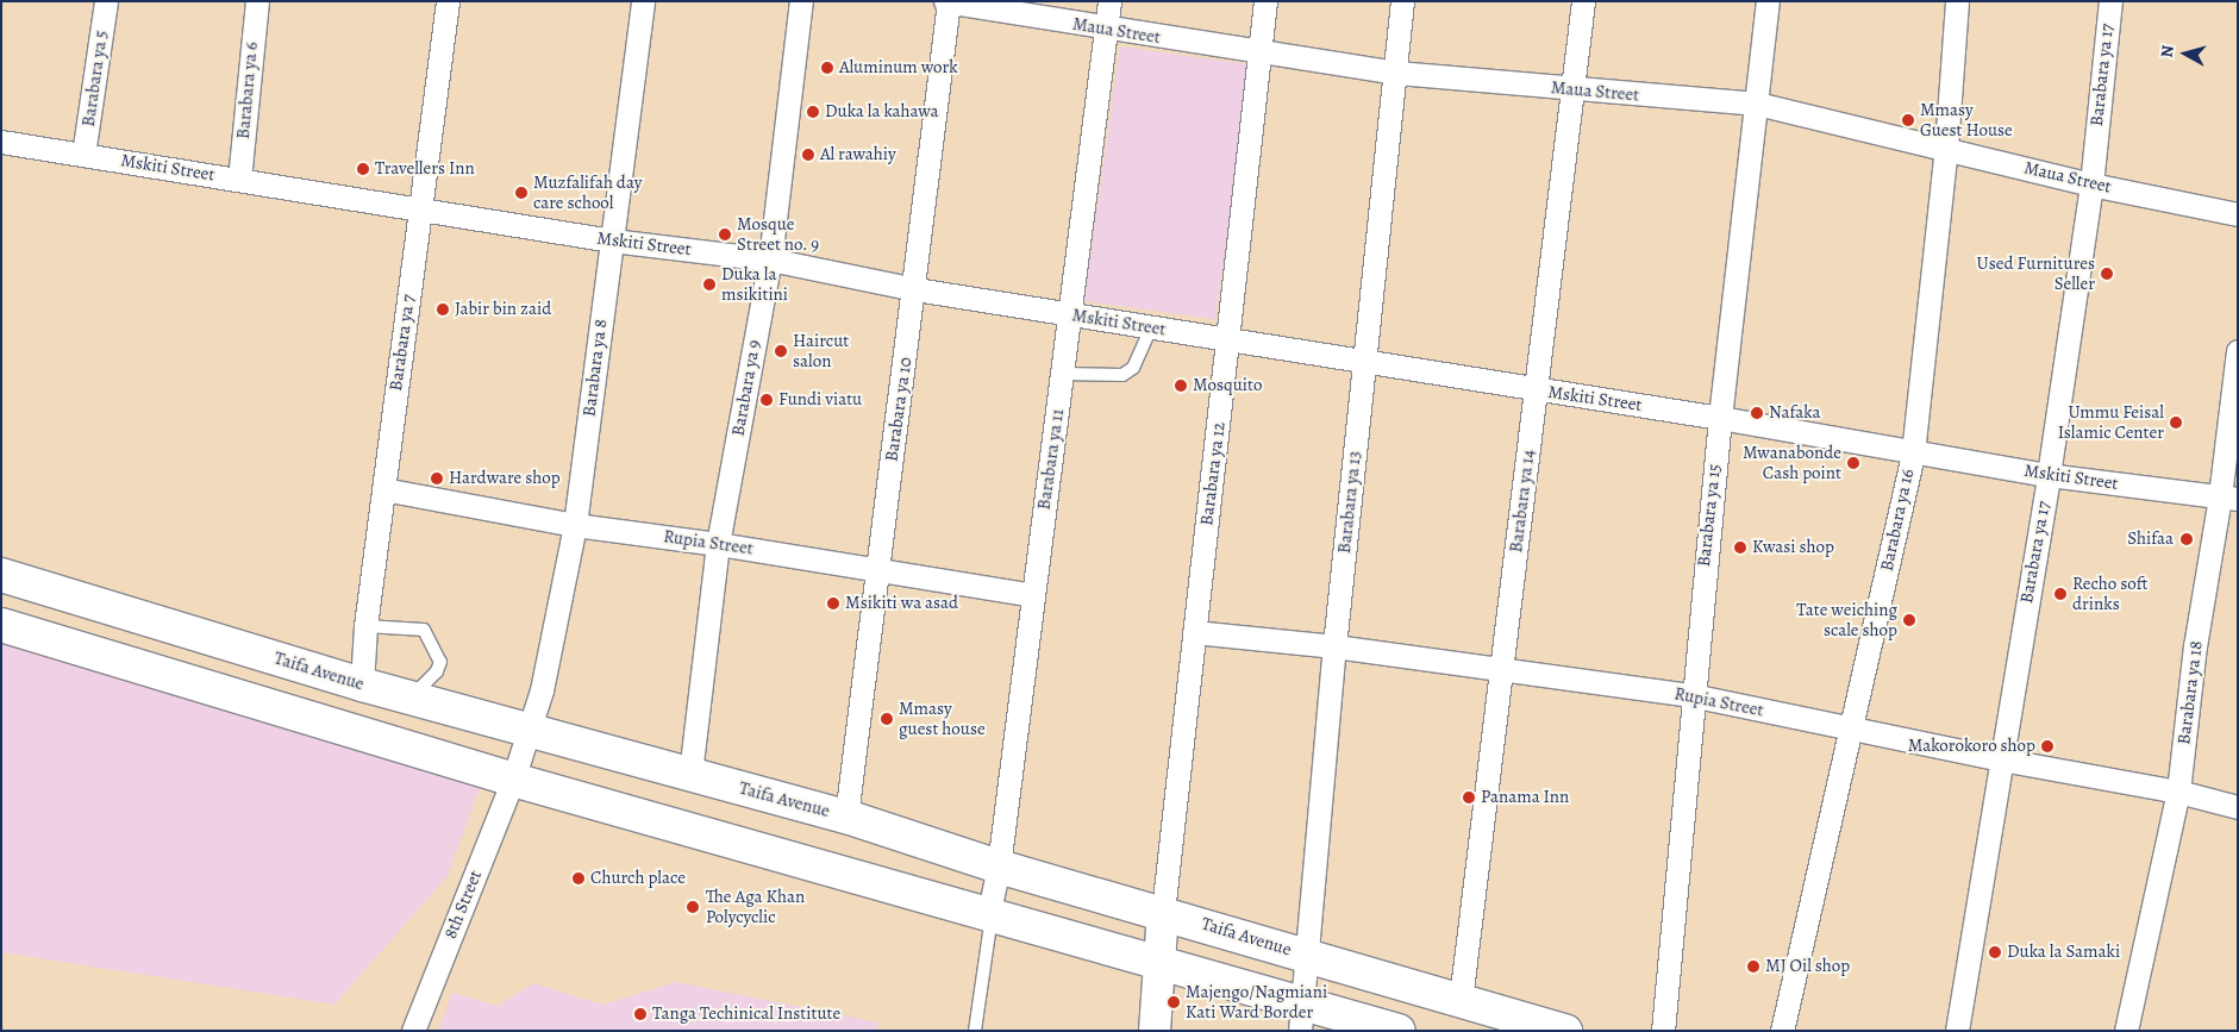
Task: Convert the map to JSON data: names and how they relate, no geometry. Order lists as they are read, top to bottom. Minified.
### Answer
{"streets":{"main road":["Taifa Avenue"],"street":["Maua Street","Barabara ya 17","Barabara ya 5","Barabara ya 6","Mskiti Street","Barabara ya 7","Barabara ya 8","Barabara ya 9","Barabara ya 10","Barabara ya 11","Barabara ya 12","Barabara ya 14","Barabara ya 13","Barabara ya 15","Barabara ya 16","Rupia Street","Barabara ya 18","8th Street"]},"crossings":[["Maua Street","Barabara ya 17"],["Maua Street","Barabara ya 10"],["Maua Street","Barabara ya 11"],["Maua Street","Barabara ya 12"],["Maua Street","Barabara ya 14"],["Maua Street","Barabara ya 13"],["Maua Street","Barabara ya 15"],["Maua Street","Barabara ya 16"],["Barabara ya 17","Mskiti Street"],["Barabara ya 17","Rupia Street"],["Barabara ya 5","Mskiti Street"],["Barabara ya 6","Mskiti Street"],["Mskiti Street","Barabara ya 7"],["Mskiti Street","Barabara ya 8"],["Mskiti Street","Barabara ya 9"],["Mskiti Street","Barabara ya 10"],["Mskiti Street","Barabara ya 11"],["Mskiti Street","Barabara ya 12"],["Mskiti Street","Barabara ya 14"],["Mskiti Street","Barabara ya 13"],["Mskiti Street","Barabara ya 15"],["Mskiti Street","Barabara ya 16"],["Mskiti Street","Barabara ya 18"],["Barabara ya 7","Rupia Street"],["Barabara ya 7","Taifa Avenue"],["Barabara ya 8","Rupia Street"],["Barabara ya 8","Taifa Avenue"],["Barabara ya 8","8th Street"],["Barabara ya 9","Rupia Street"],["Barabara ya 9","Taifa Avenue"],["Barabara ya 10","Rupia Street"],["Barabara ya 10","Taifa Avenue"],["Barabara ya 11","Rupia Street"],["Barabara ya 11","Taifa Avenue"],["Barabara ya 12","Rupia Street"],["Barabara ya 12","Taifa Avenue"],["Barabara ya 14","Rupia Street"],["Barabara ya 14","Taifa Avenue"],["Barabara ya 13","Rupia Street"],["Barabara ya 13","Taifa Avenue"],["Barabara ya 15","Rupia Street"],["Barabara ya 16","Rupia Street"],["Rupia Street","Barabara ya 18"],["Taifa Avenue","8th Street"]],"places":["Aluminum work","Duka la kahawa","Mmasy Guest House","Al rawahiy","Travellers Inn","Muzfalifah day care school","Mosque Street no. 9","Used Furnitures Seller","Duka la msikitini","Jabir bin zaid","Haircut salon","Mosquito","Fundi viatu","Nafaka","Ummu Feisal Islamic Center","Mwanabonde Cash point","Hardware shop","Shifaa","Kwasi shop","Recho soft drinks","Msikiti wa asad","Tate weiching scale shop","Mmasy guest house","Makorokoro shop","Panama Inn","Church place","The Aga Khan Polycyclic","Duka la Samaki","MJ Oil shop","Majengo/Nagmiani Kati Ward Border","Tanga Techinical Institute"],"north":"left"}
